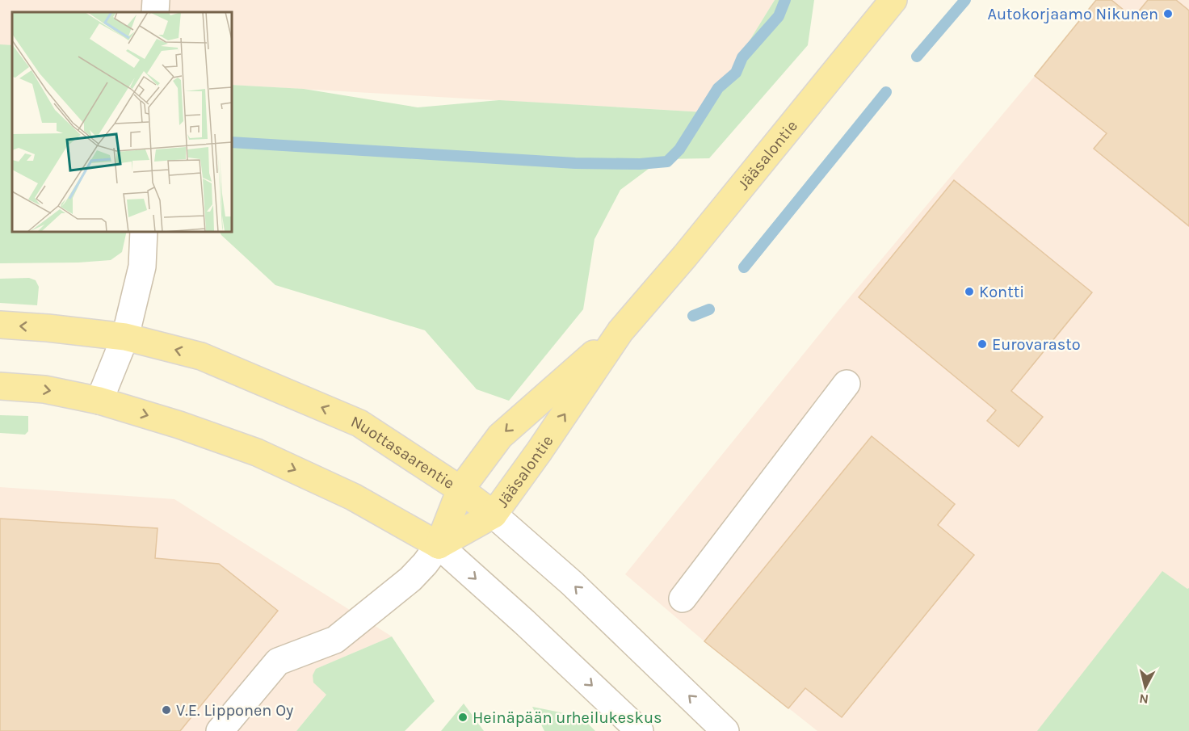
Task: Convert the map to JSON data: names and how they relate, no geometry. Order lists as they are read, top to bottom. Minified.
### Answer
{"streets":{"main road":["Jääsalontie","Nuottasaarentie"]},"crossings":[["Jääsalontie","Nuottasaarentie"]],"places":["Autokorjaamo Nikunen","Kontti","Eurovarasto","V.E. Lipponen Oy","Heinäpään urheilukeskus"],"north":"bottom"}
